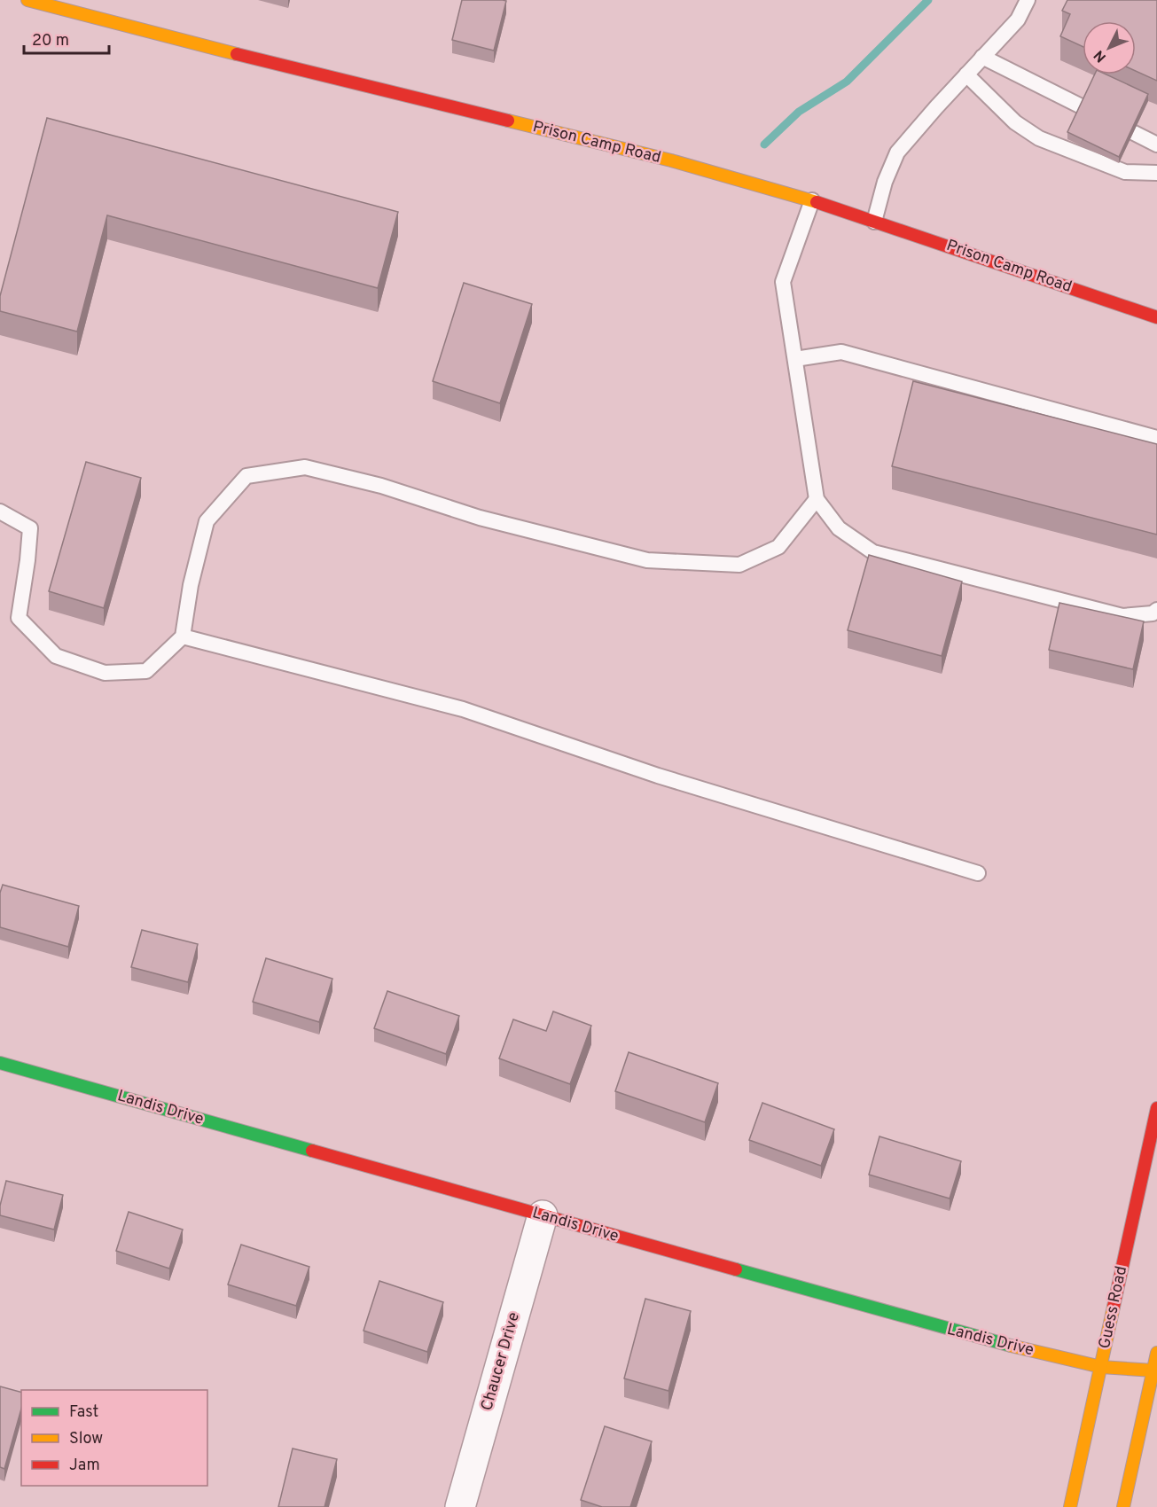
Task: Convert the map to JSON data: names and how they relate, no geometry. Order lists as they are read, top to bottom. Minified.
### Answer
{"streets":{"street":["Prison Camp Road","Landis Drive","Guess Road","Chaucer Drive"]},"crossings":[["Landis Drive","Guess Road"],["Landis Drive","Chaucer Drive"]],"legend":["Fast","Slow","Jam"],"scale_bar":"20 m","north":"bottom left"}
